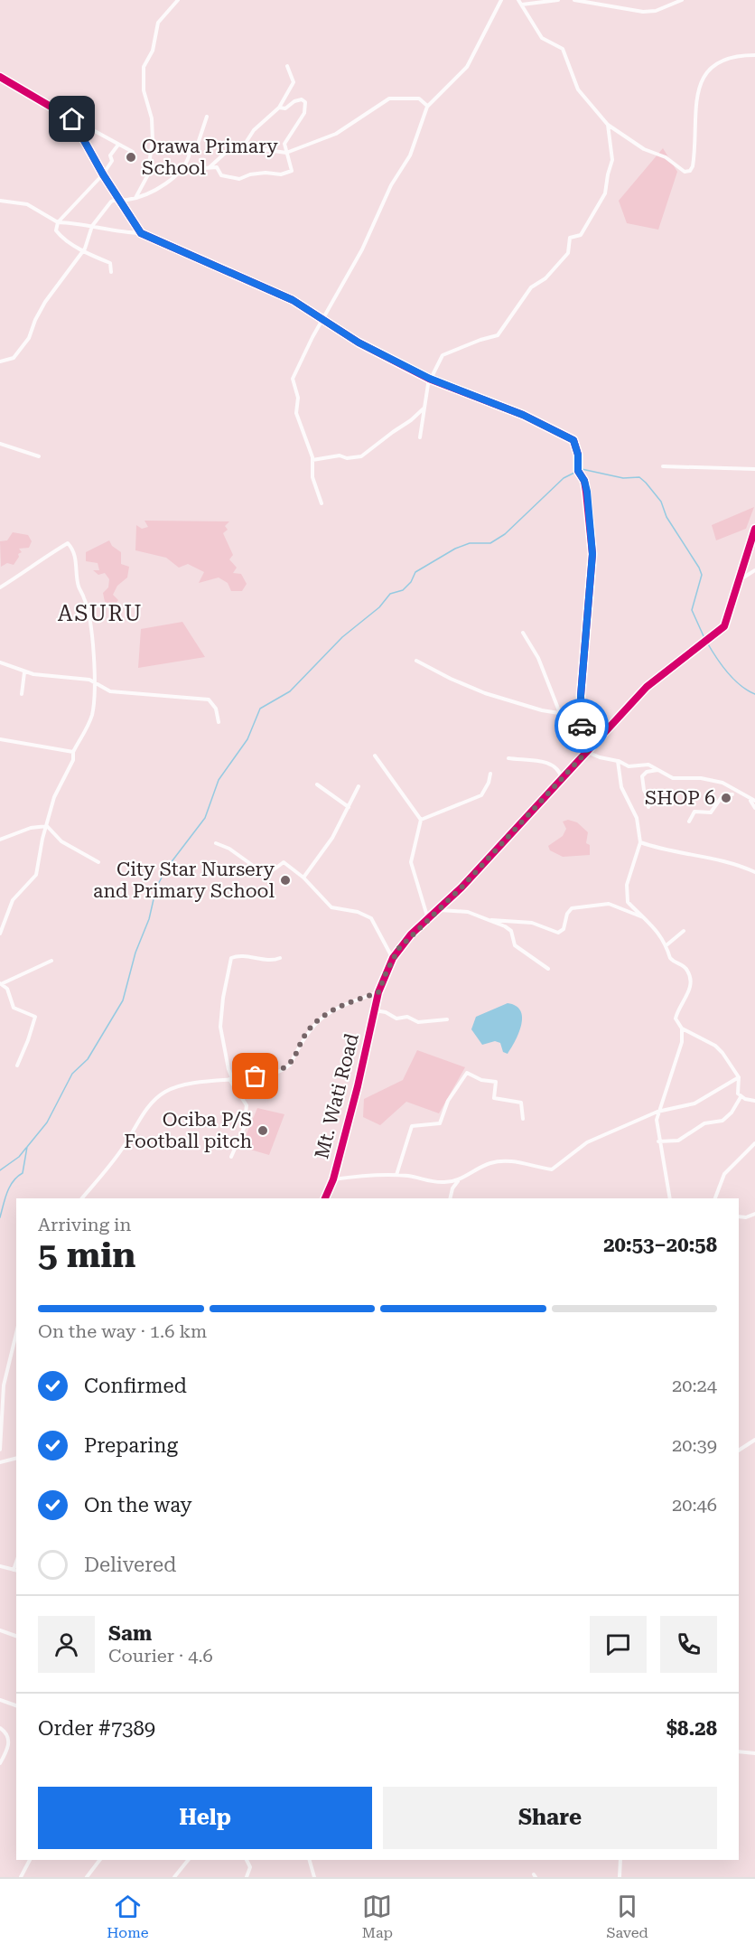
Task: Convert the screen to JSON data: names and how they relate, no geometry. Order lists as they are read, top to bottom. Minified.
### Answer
{"streets":{"street":["Mt. Wati Road"]},"districts":["ASURU"],"places":["Orawa Primary School","SHOP 6","City Star Nursery and Primary School","Ociba P/S Football pitch"],"page":{"heading":["5 min","Arriving in","20:53–20:58"],"panel":["Sam","Courier · 4.6","Order #7389","$8.28"],"bar":"On the way · 1.6 km","list":[["Confirmed","20:24"],["Preparing","20:39"],["On the way","20:46"],"Delivered"],"buttons":["Help","Share"],"tabs":["Home","Map","Saved"]}}
